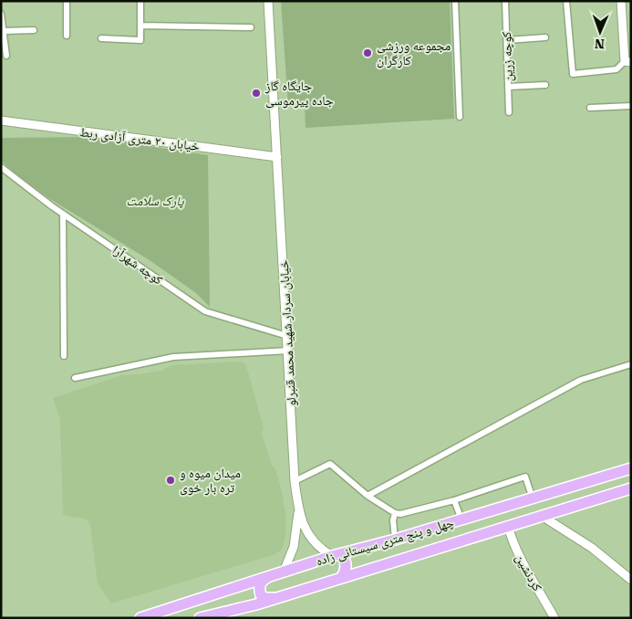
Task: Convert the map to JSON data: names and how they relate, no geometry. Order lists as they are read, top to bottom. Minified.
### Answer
{"streets":{"highway":["چهل و پنج متری سیستانی زاده"],"main road":["خیابان ۲۰ متری آزادی ربط","خیابان سردار شهید محمد قنبرلو","کردنشین"],"street":["کوچه زرین","کوچه شهرآرا"]},"crossings":[["خیابان ۲۰ متری آزادی ربط","خیابان سردار شهید محمد قنبرلو"],["کوچه شهرآرا","خیابان سردار شهید محمد قنبرلو"],["چهل و پنج متری سیستانی زاده","کردنشین"]],"parks":["پارک سلامت"],"places":["مجموعه ورزشی کارگران","جایگاه گاز جاده پیرموسی","میدان میوه و تره بار خوی"],"north":"bottom"}
